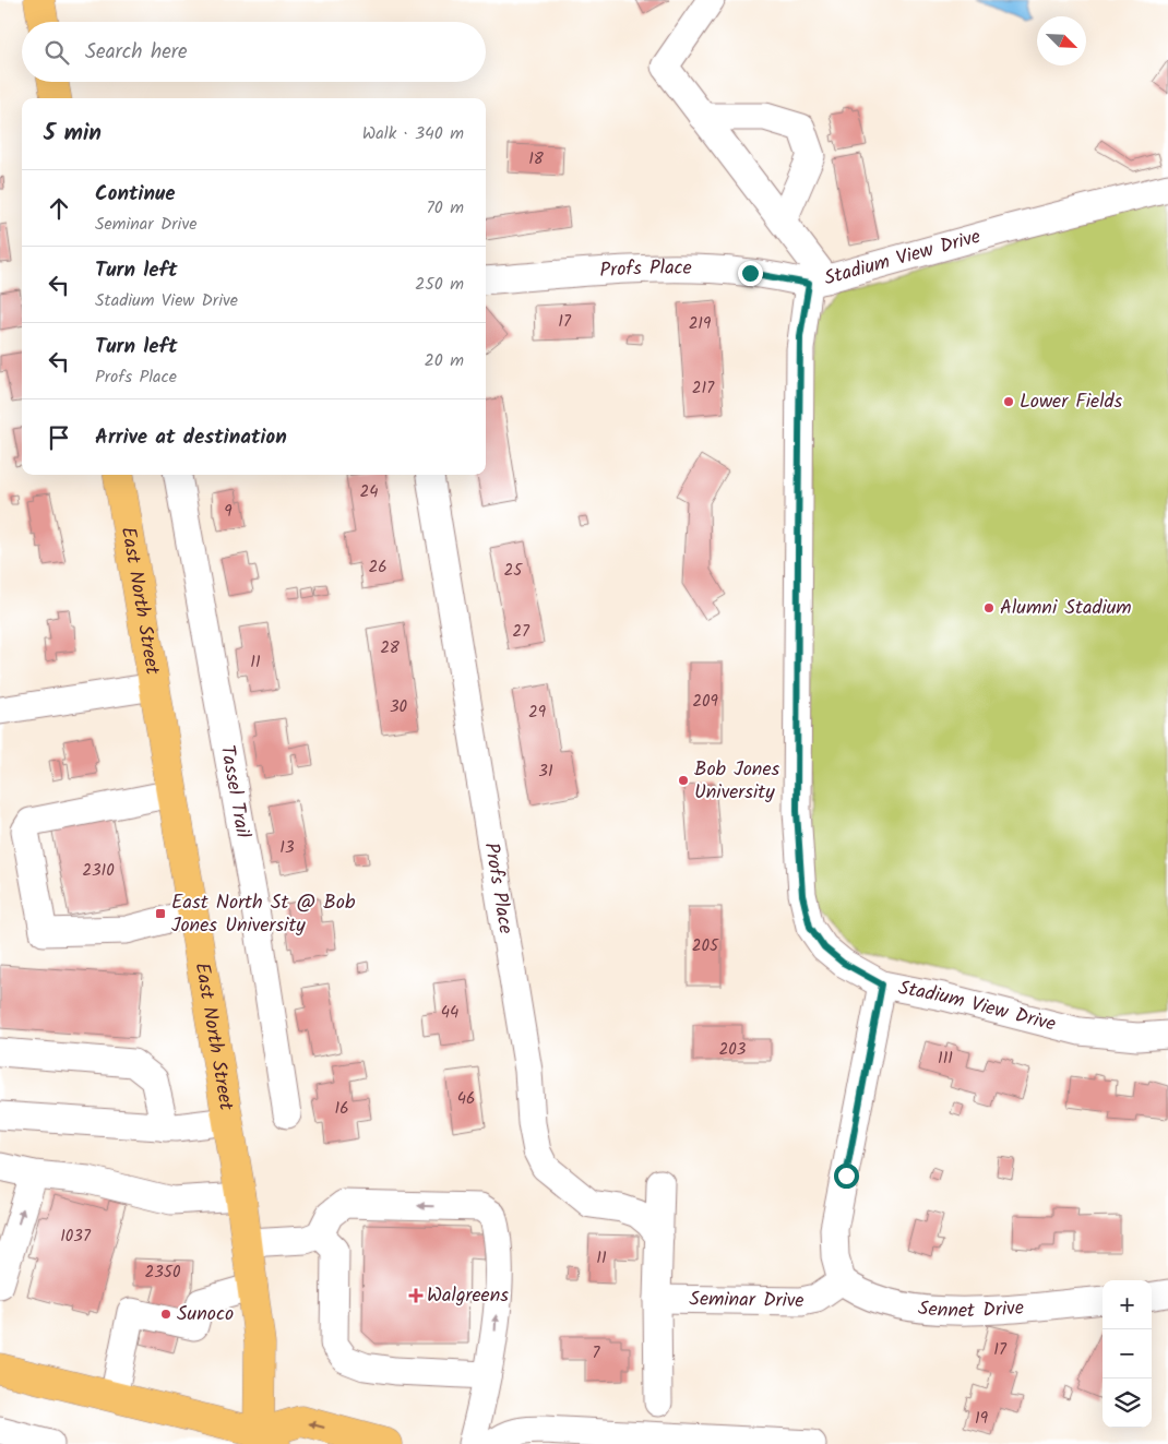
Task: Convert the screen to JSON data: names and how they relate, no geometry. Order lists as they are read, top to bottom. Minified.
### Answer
{"streets":{"main road":["East North Street"],"street":["Stadium View Drive","Profs Place","Tassel Trail","Seminar Drive","Sennet Drive"]},"crossings":[["Stadium View Drive","Profs Place"],["Seminar Drive","Sennet Drive"]],"places":{"other":["Lower Fields","Alumni Stadium","Bob Jones University","Sunoco"],"transit":["East North St @ Bob Jones University"],"health":["Walgreens"]},"house_numbers":["18","17","219","217","24","9","26","25","27","28","11","209","30","29","31","13","2310","205","44","203","111","46","16","1037","11","2350","17","7","19"],"north":"bottom right","page":{"search":"Search here","heading":["5 min","Walk · 340 m"],"list":[["Continue","Seminar Drive","70 m"],["Turn left","Stadium View Drive","250 m"],["Turn left","Profs Place","20 m"],"Arrive at destination"],"map_buttons":["+","−"]}}
